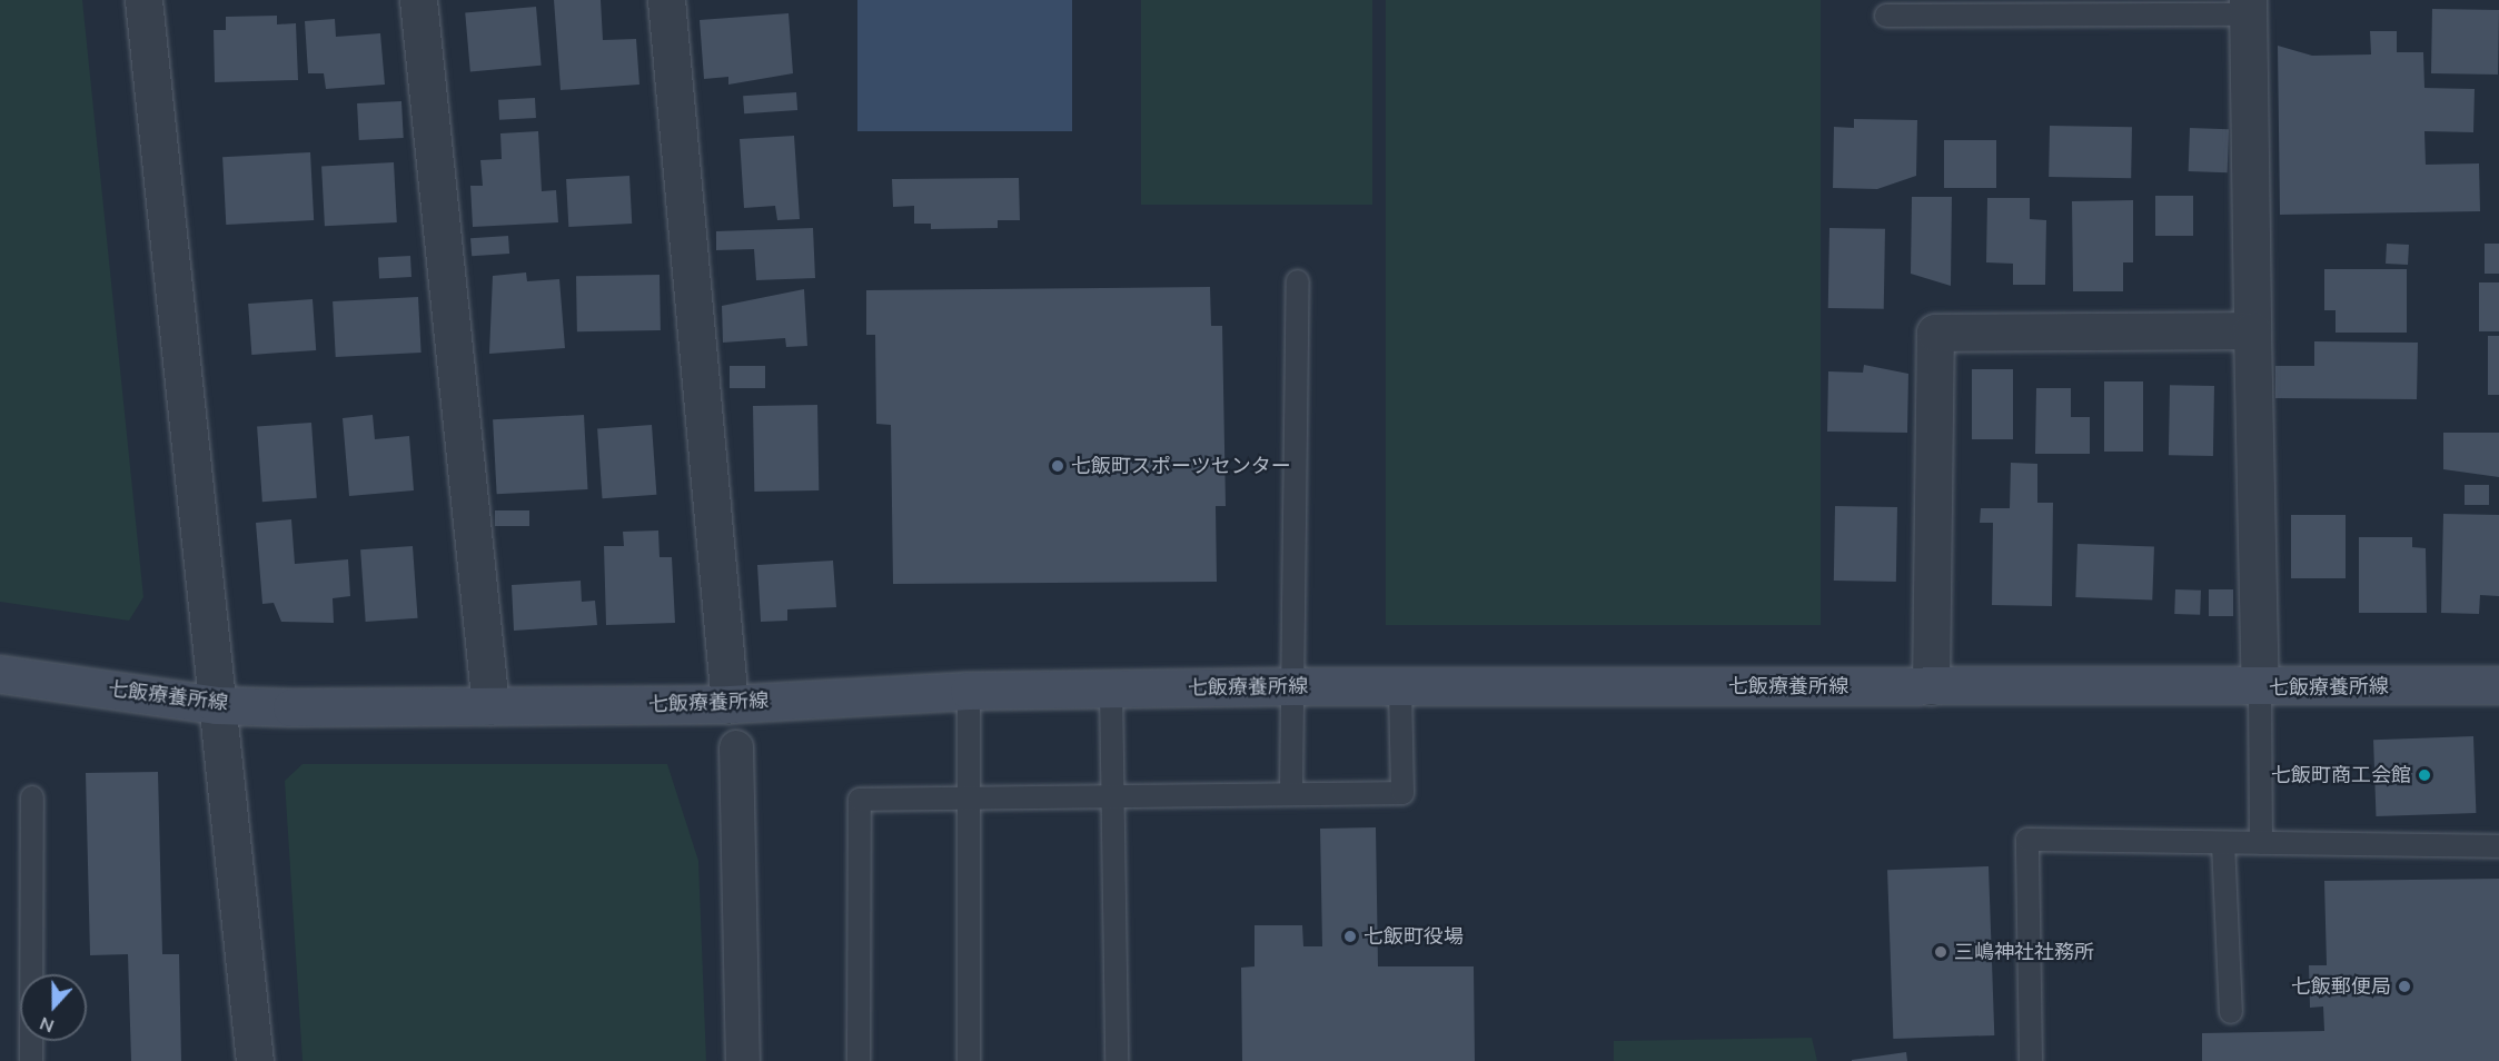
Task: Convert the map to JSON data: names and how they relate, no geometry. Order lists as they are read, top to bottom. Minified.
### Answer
{"streets":{"main road":["七飯療養所線"]},"places":["七飯町スポーツセンター","七飯町商工会館","七飯町役場","三嶋神社社務所","七飯郵便局"],"north":"bottom"}
